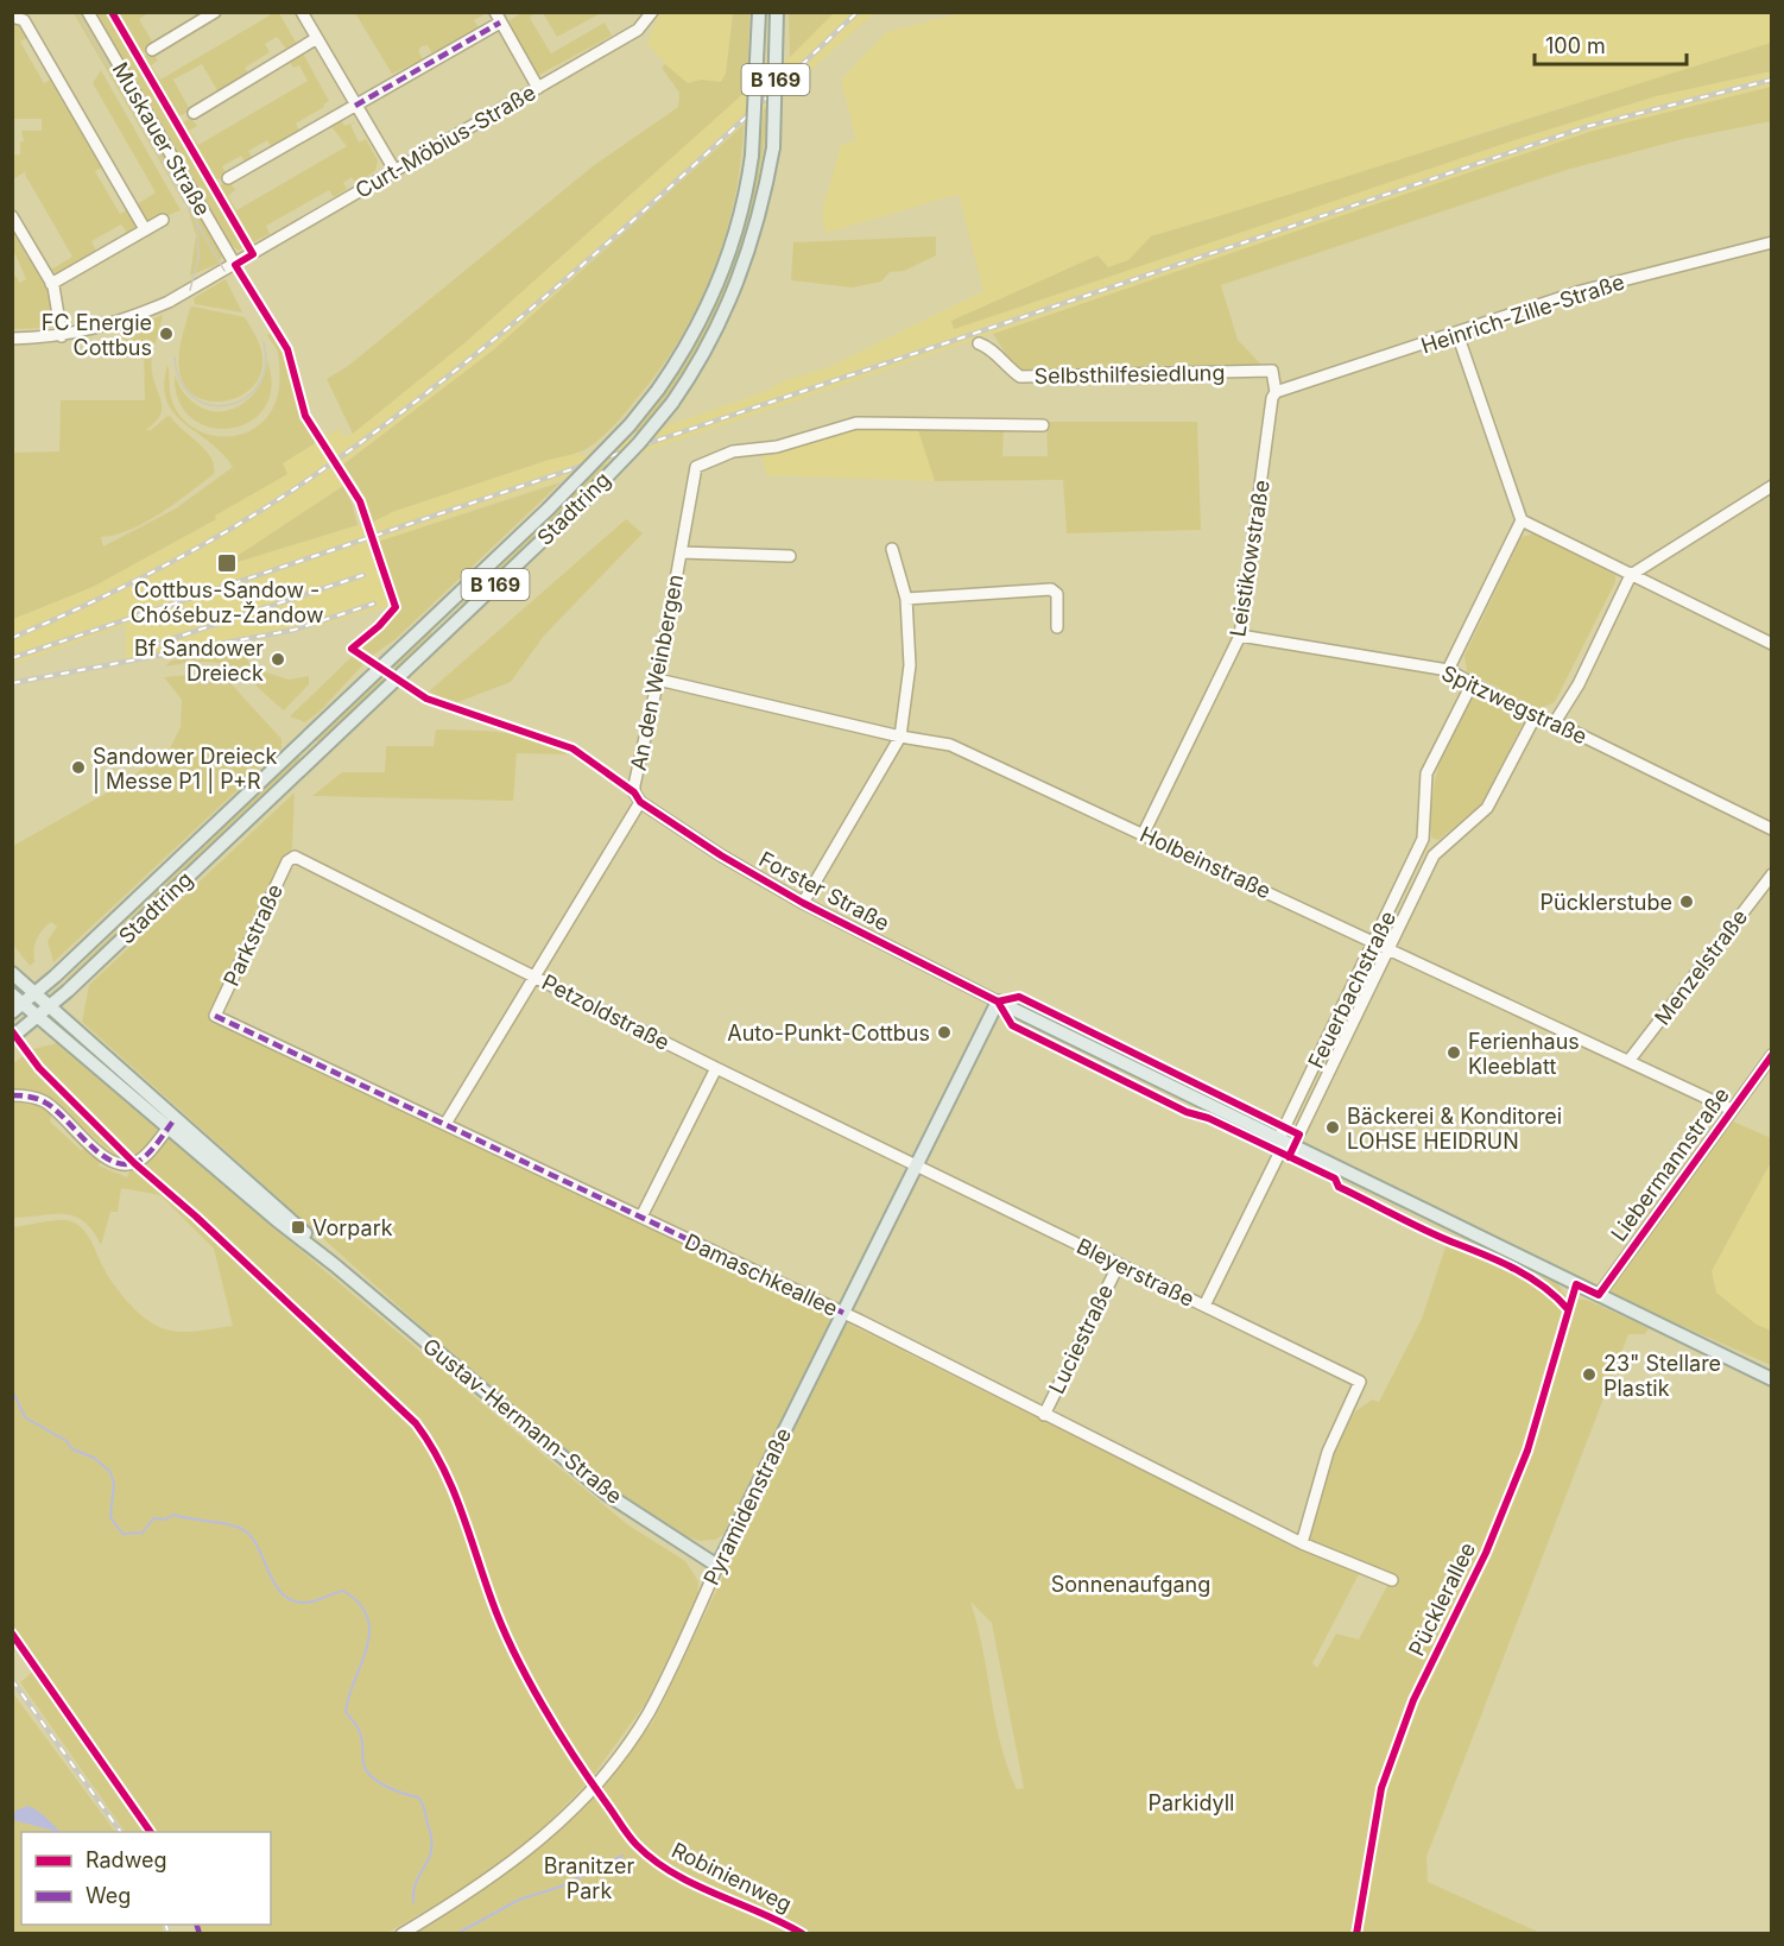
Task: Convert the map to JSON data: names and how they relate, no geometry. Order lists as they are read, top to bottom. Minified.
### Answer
{"streets":{"main road":["B 169","Stadtring","Forster Straße","Gustav-Hermann-Straße","Pyramidenstraße"],"street":["Muskauer Straße","Curt-Möbius-Straße","Heinrich-Zille-Straße","Selbsthilfesiedlung","Leistikowstraße","An den Weinbergen","Spitzwegstraße","Holbeinstraße","Parkstraße","Menzelstraße","Feuerbachstraße","Petzoldstraße","Liebermannstraße","Bleyerstraße","Damaschkeallee","Luciestraße"],"cycle path":["Pücklerallee","Robinienweg"]},"crossings":[["Muskauer Straße","Curt-Möbius-Straße"],["Heinrich-Zille-Straße","Selbsthilfesiedlung"],["Heinrich-Zille-Straße","Leistikowstraße"],["Selbsthilfesiedlung","Leistikowstraße"],["Stadtring","Gustav-Hermann-Straße"],["Leistikowstraße","Spitzwegstraße"],["Leistikowstraße","Holbeinstraße"],["An den Weinbergen","Holbeinstraße"],["An den Weinbergen","Forster Straße"],["An den Weinbergen","Petzoldstraße"],["An den Weinbergen","Damaschkeallee"],["Spitzwegstraße","Feuerbachstraße"],["Holbeinstraße","Menzelstraße"],["Holbeinstraße","Feuerbachstraße"],["Holbeinstraße","Liebermannstraße"],["Forster Straße","Feuerbachstraße"],["Forster Straße","Liebermannstraße"],["Forster Straße","Pyramidenstraße"],["Parkstraße","Petzoldstraße"],["Parkstraße","Damaschkeallee"],["Feuerbachstraße","Bleyerstraße"],["Petzoldstraße","Bleyerstraße"],["Petzoldstraße","Pyramidenstraße"],["Bleyerstraße","Damaschkeallee"],["Bleyerstraße","Luciestraße"],["Bleyerstraße","Pyramidenstraße"],["Damaschkeallee","Luciestraße"],["Damaschkeallee","Pyramidenstraße"],["Gustav-Hermann-Straße","Pyramidenstraße"]],"parks":["Sonnenaufgang","Parkidyll","Branitzer Park"],"places":{"other":["FC Energie Cottbus","Bf Sandower Dreieck","Sandower Dreieck | Messe P1 | P+R","Pücklerstube","Auto-Punkt-Cottbus","Ferienhaus Kleeblatt","Bäckerei & Konditorei LOHSE HEIDRUN","23\" Stellare Plastik"],"transit":["Cottbus-Sandow - Chóśebuz-Žandow","Vorpark"]},"legend":["Radweg","Weg"],"scale_bar":"100 m"}
